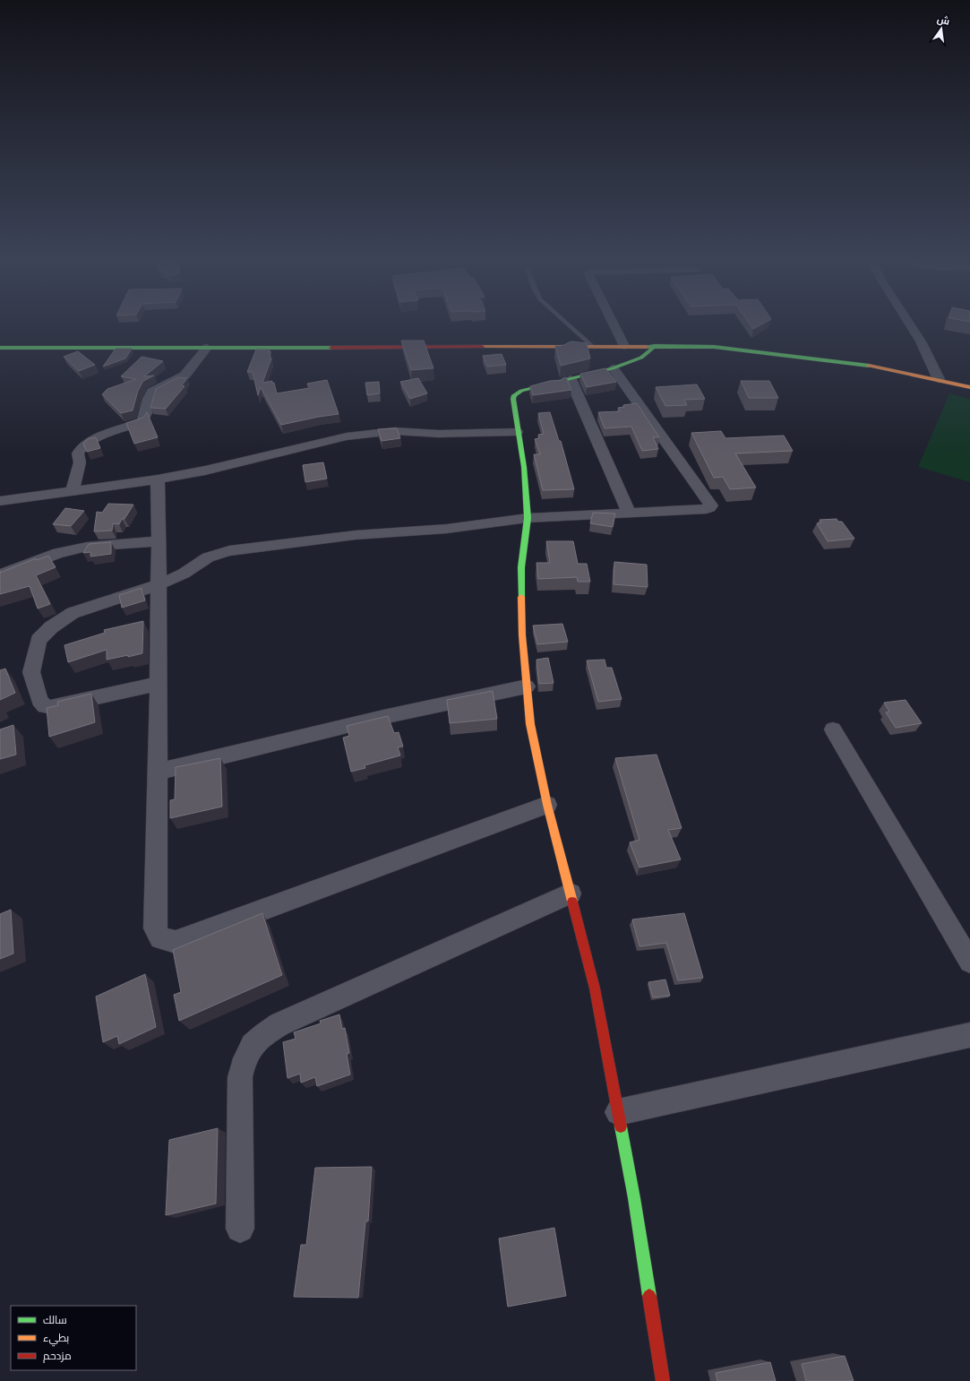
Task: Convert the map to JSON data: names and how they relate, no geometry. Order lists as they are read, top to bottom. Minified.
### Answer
{"legend":["سالك","بطيء","مزدحم"],"north":"top"}
